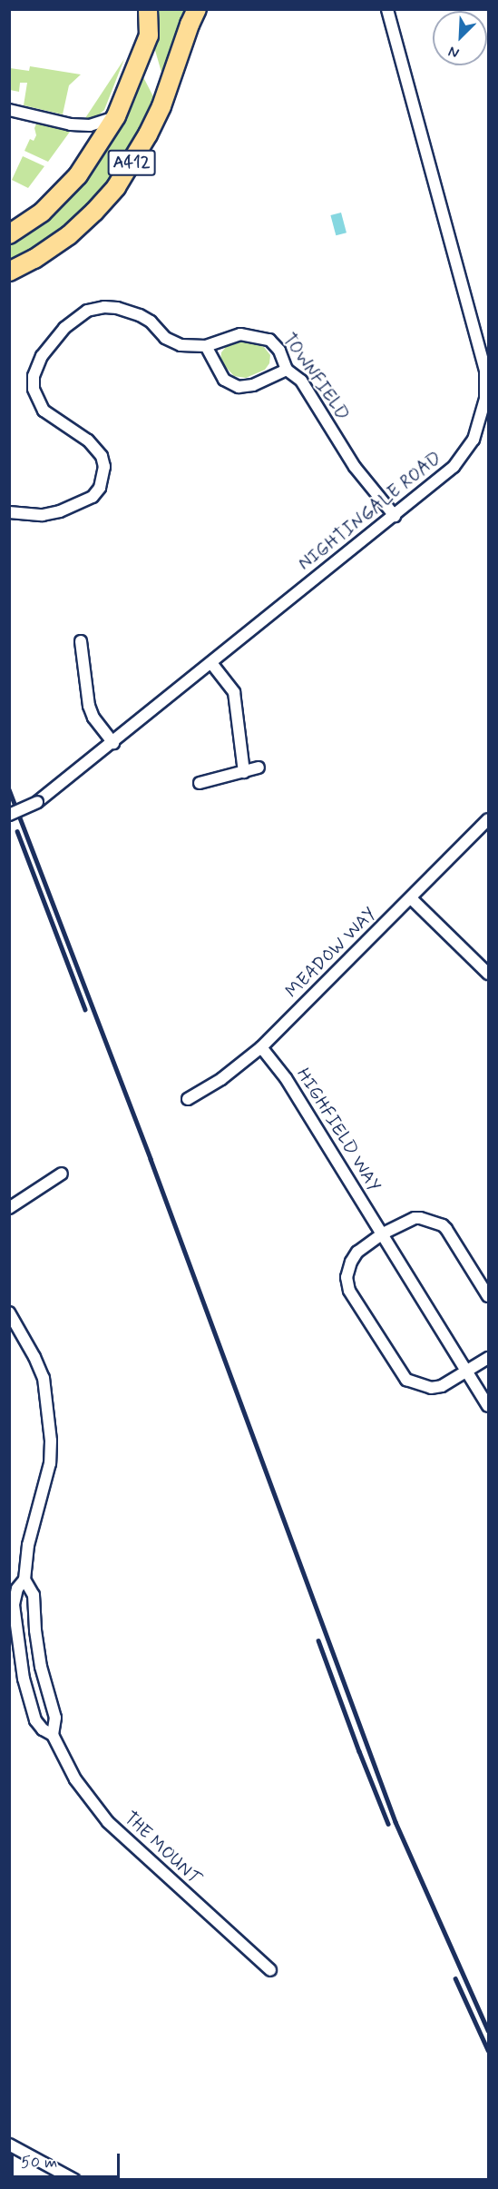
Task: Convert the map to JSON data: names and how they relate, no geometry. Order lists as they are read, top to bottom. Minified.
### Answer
{"streets":{"main road":["A412"],"street":["TOWNFIELD","NIGHTINGALE ROAD","MEADOW WAY","HIGHFIELD WAY","THE MOUNT"]},"crossings":[["TOWNFIELD","NIGHTINGALE ROAD"],["MEADOW WAY","HIGHFIELD WAY"]],"scale_bar":"50 m","north":"bottom left"}
